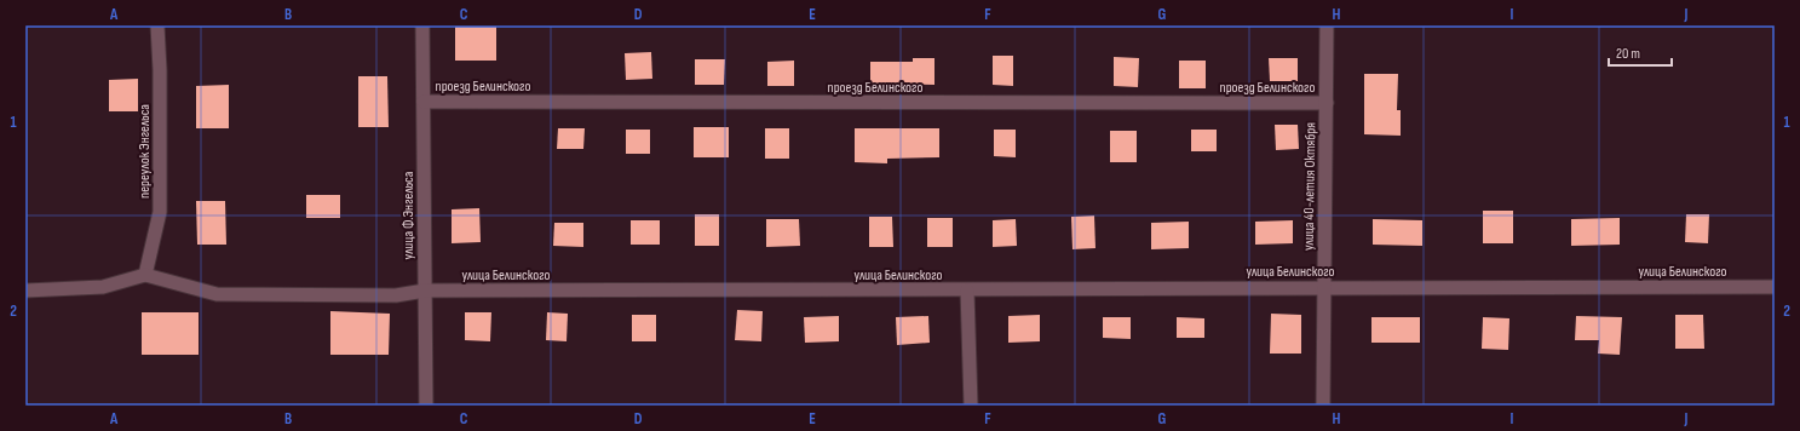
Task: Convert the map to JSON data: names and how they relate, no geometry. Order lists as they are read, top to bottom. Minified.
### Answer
{"streets":{"street":["проезд Белинского","переулок Энгельса","улица 40-летия Октября","улица Ф.Энгельса","улица Белинского"]},"crossings":[["проезд Белинского","улица 40-летия Октября"],["проезд Белинского","улица Ф.Энгельса"],["переулок Энгельса","улица Белинского"],["улица 40-летия Октября","улица Белинского"],["улица Ф.Энгельса","улица Белинского"]],"scale_bar":"20 m","grid":{"columns":["A","B","C","D","E","F","G","H","I","J"],"rows":["1","2"]}}
